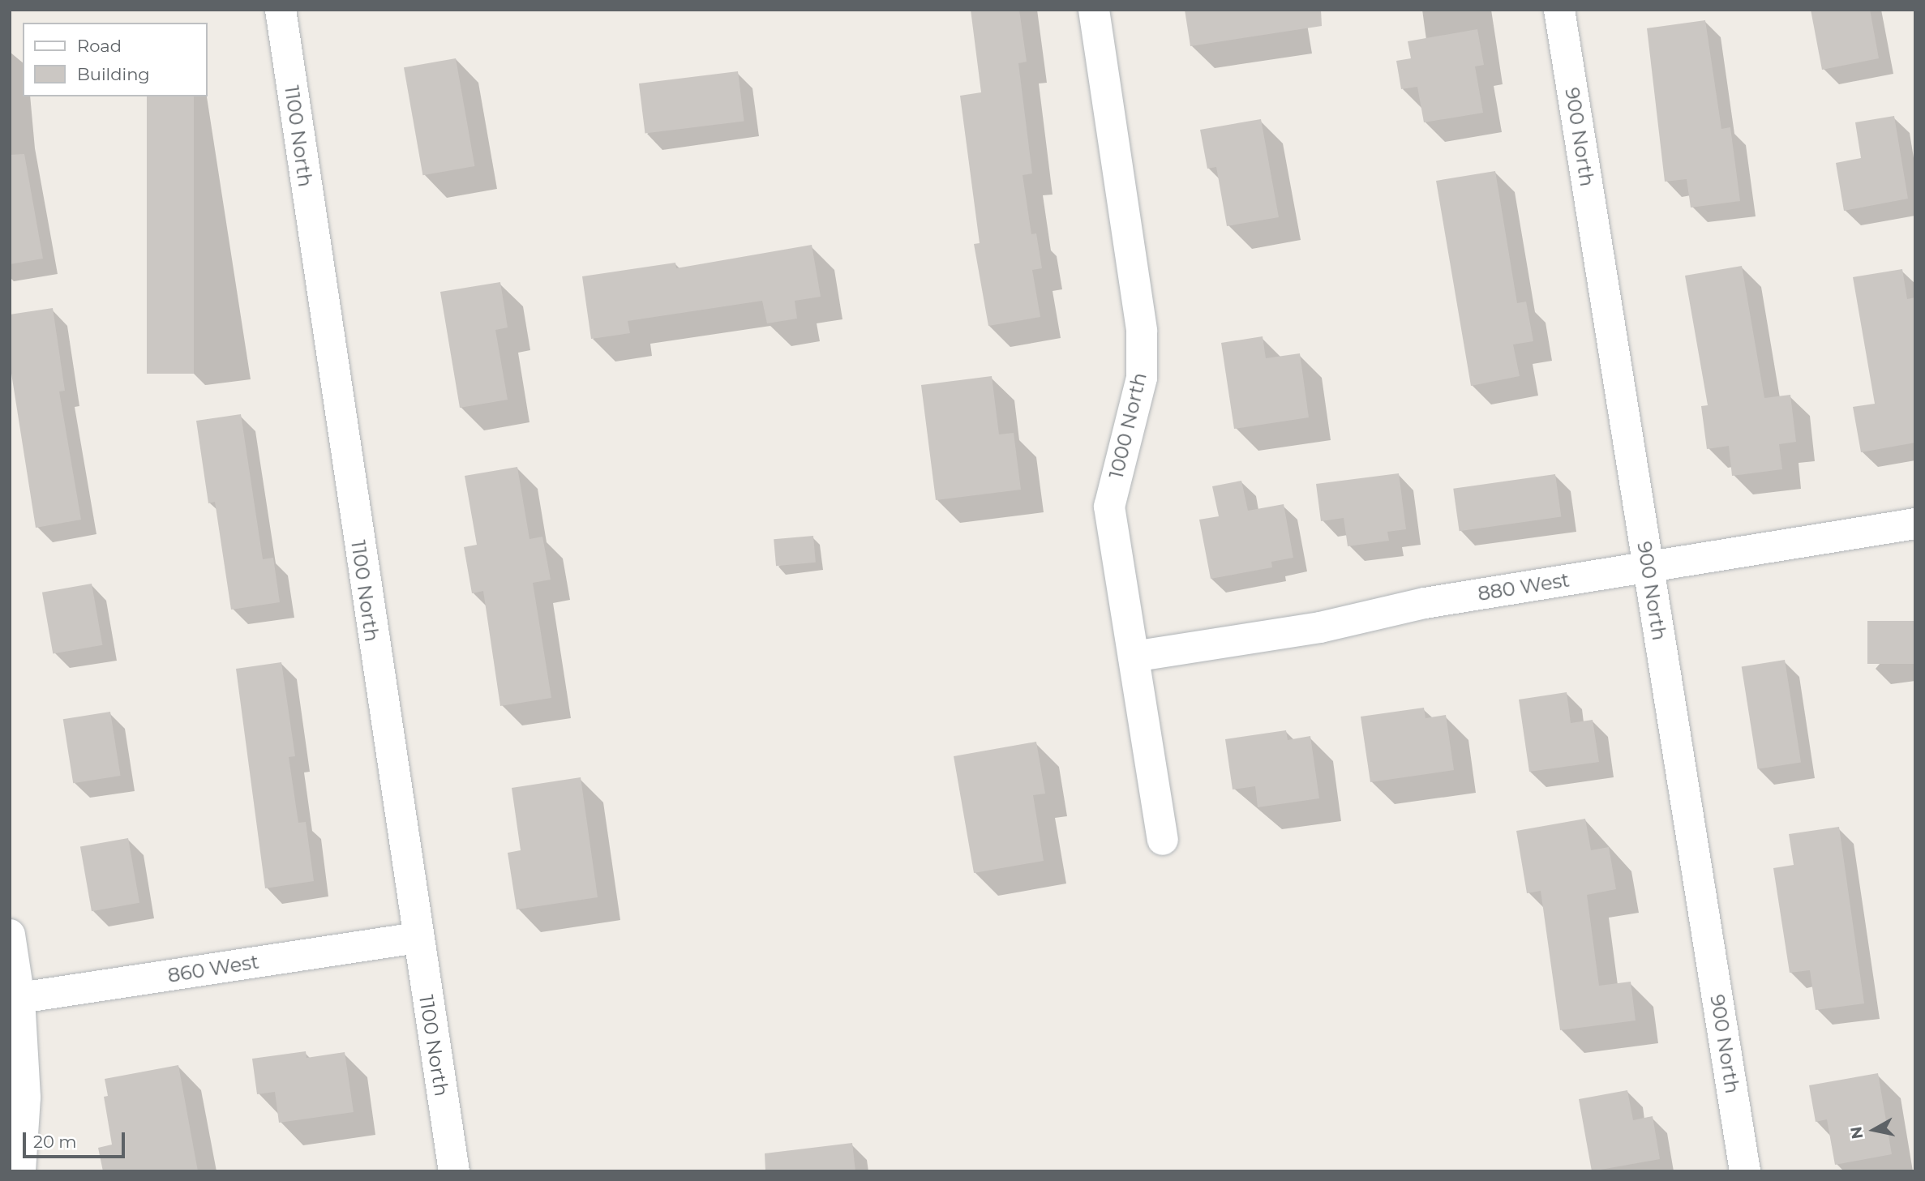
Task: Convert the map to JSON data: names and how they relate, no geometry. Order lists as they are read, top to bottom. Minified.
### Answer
{"streets":{"street":["1100 North","900 North","1000 North","880 West","860 West"]},"crossings":[["1100 North","860 West"],["900 North","880 West"],["1000 North","880 West"]],"legend":["Road","Building"],"scale_bar":"20 m","north":"left"}
